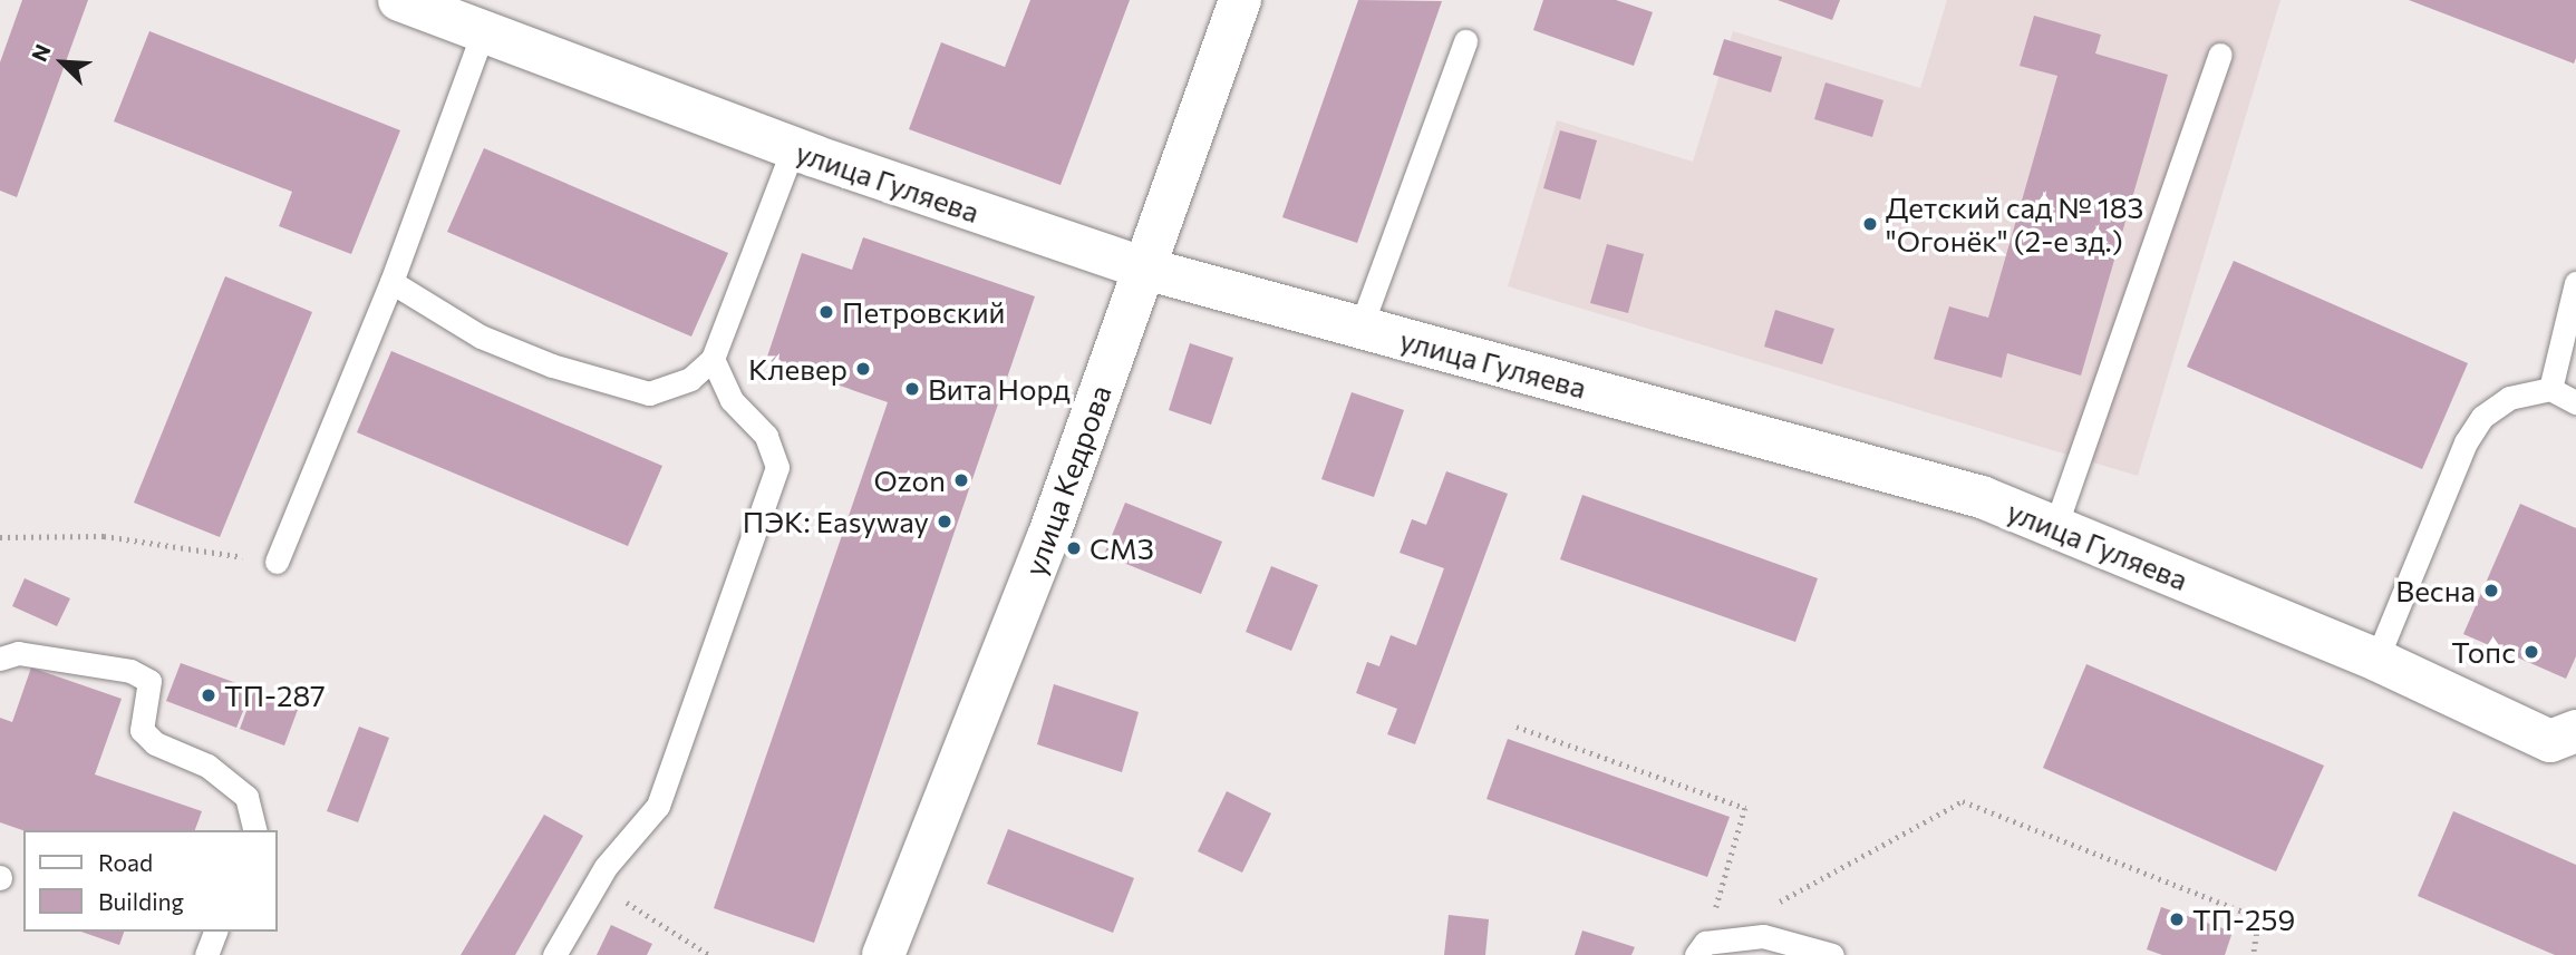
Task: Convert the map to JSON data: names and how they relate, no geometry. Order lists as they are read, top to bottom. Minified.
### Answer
{"streets":{"street":["улица Гуляева","улица Кедрова"]},"crossings":[["улица Гуляева","улица Кедрова"]],"places":["Детский сад № 183 \"Огонёк\" (2-е зд.)","Петровский","Клевер","Вита Норд","Ozon","ПЭК: Easyway","СМЗ","Весна","Топс","ТП-287","ТП-259"],"legend":["Road","Building"],"north":"top left"}
